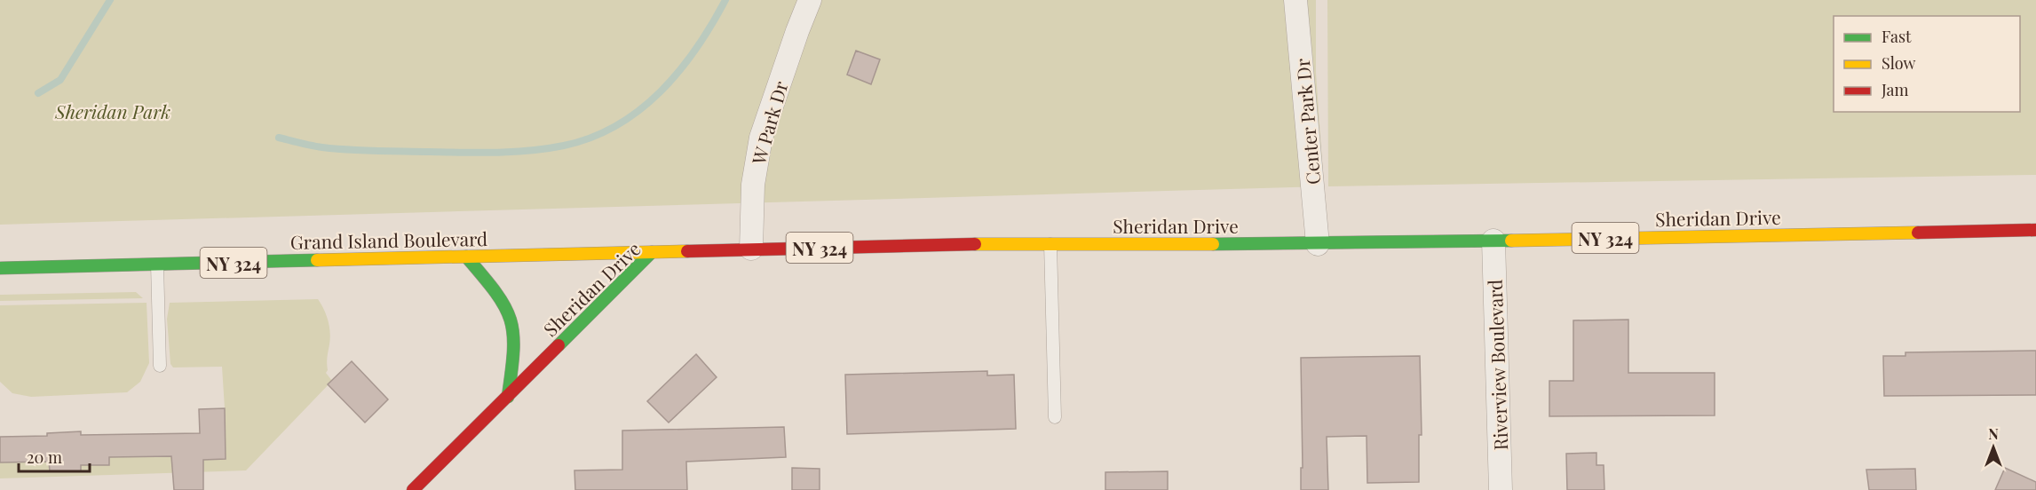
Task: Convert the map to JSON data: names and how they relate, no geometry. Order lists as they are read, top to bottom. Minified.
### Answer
{"streets":{"main road":["Sheridan Drive","NY 324","Grand Island Boulevard"],"street":["Center Park Dr","W Park Dr","Riverview Boulevard"]},"crossings":[["Center Park Dr","Sheridan Drive"],["W Park Dr","Sheridan Drive"],["Sheridan Drive","Grand Island Boulevard"],["Sheridan Drive","Riverview Boulevard"]],"parks":["Sheridan Park"],"legend":["Fast","Slow","Jam"],"scale_bar":"20 m","north":"top"}
